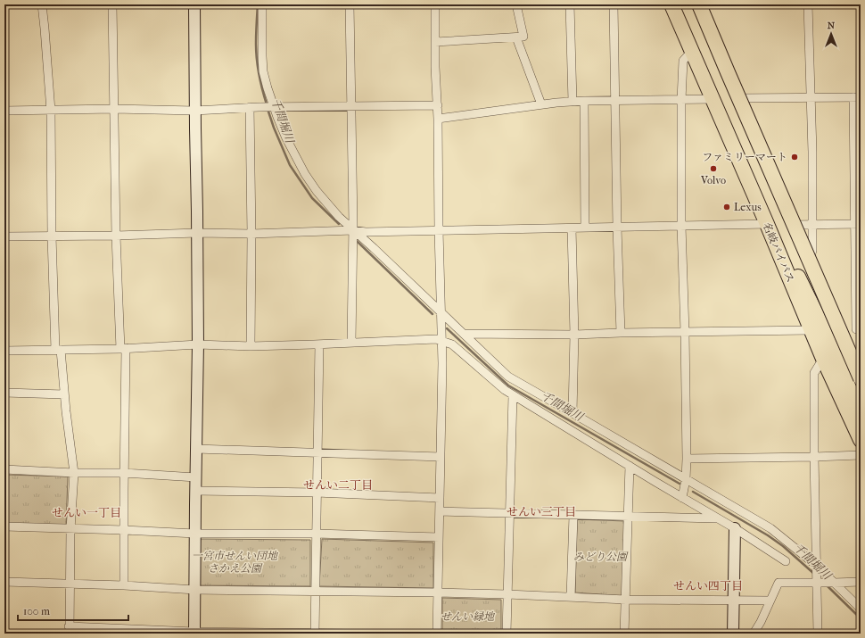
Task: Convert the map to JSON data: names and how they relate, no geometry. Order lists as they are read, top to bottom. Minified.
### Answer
{"streets":{"highway":["名岐バイパス"]},"districts":["せんい二丁目","せんい三丁目","せんい一丁目","せんい四丁目"],"water":["千間堀川"],"parks":["一宮市せんい団地 さかえ公園","みどり公園","せんい緑地"],"places":["ファミリーマート","Volvo","Lexus"],"scale_bar":"100 m","north":"top"}
